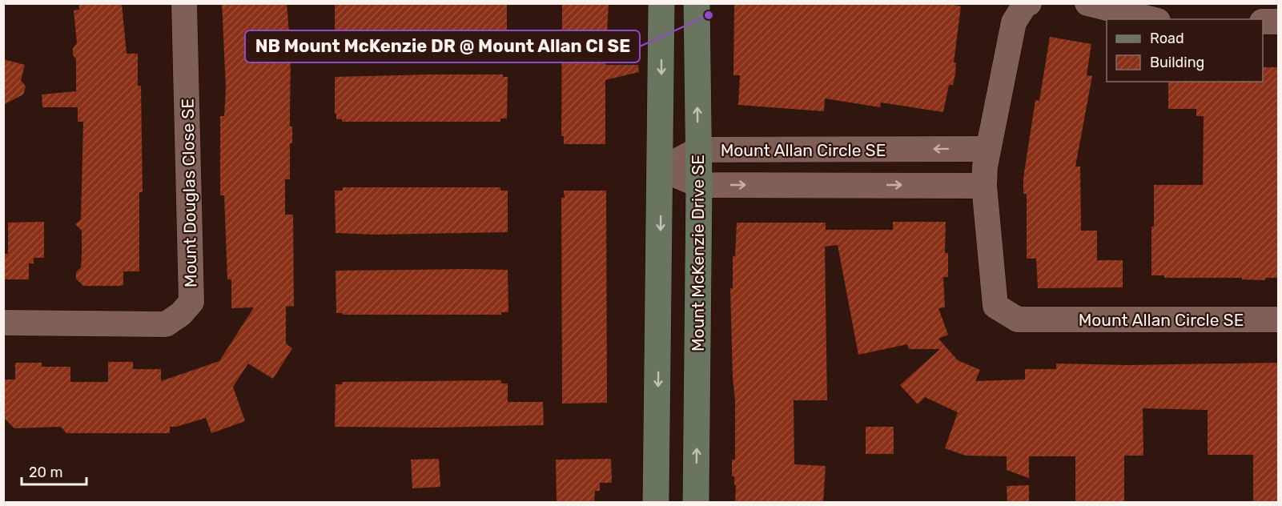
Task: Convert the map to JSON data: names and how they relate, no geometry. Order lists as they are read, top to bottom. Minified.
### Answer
{"streets":{"street":["Mount Allan Circle SE","Mount Douglas Close SE","Mount McKenzie Drive SE"]},"crossings":[["Mount Allan Circle SE","Mount McKenzie Drive SE"]],"places":["NB Mount McKenzie DR @ Mount Allan CI SE"],"legend":["Road","Building"],"scale_bar":"20 m"}
